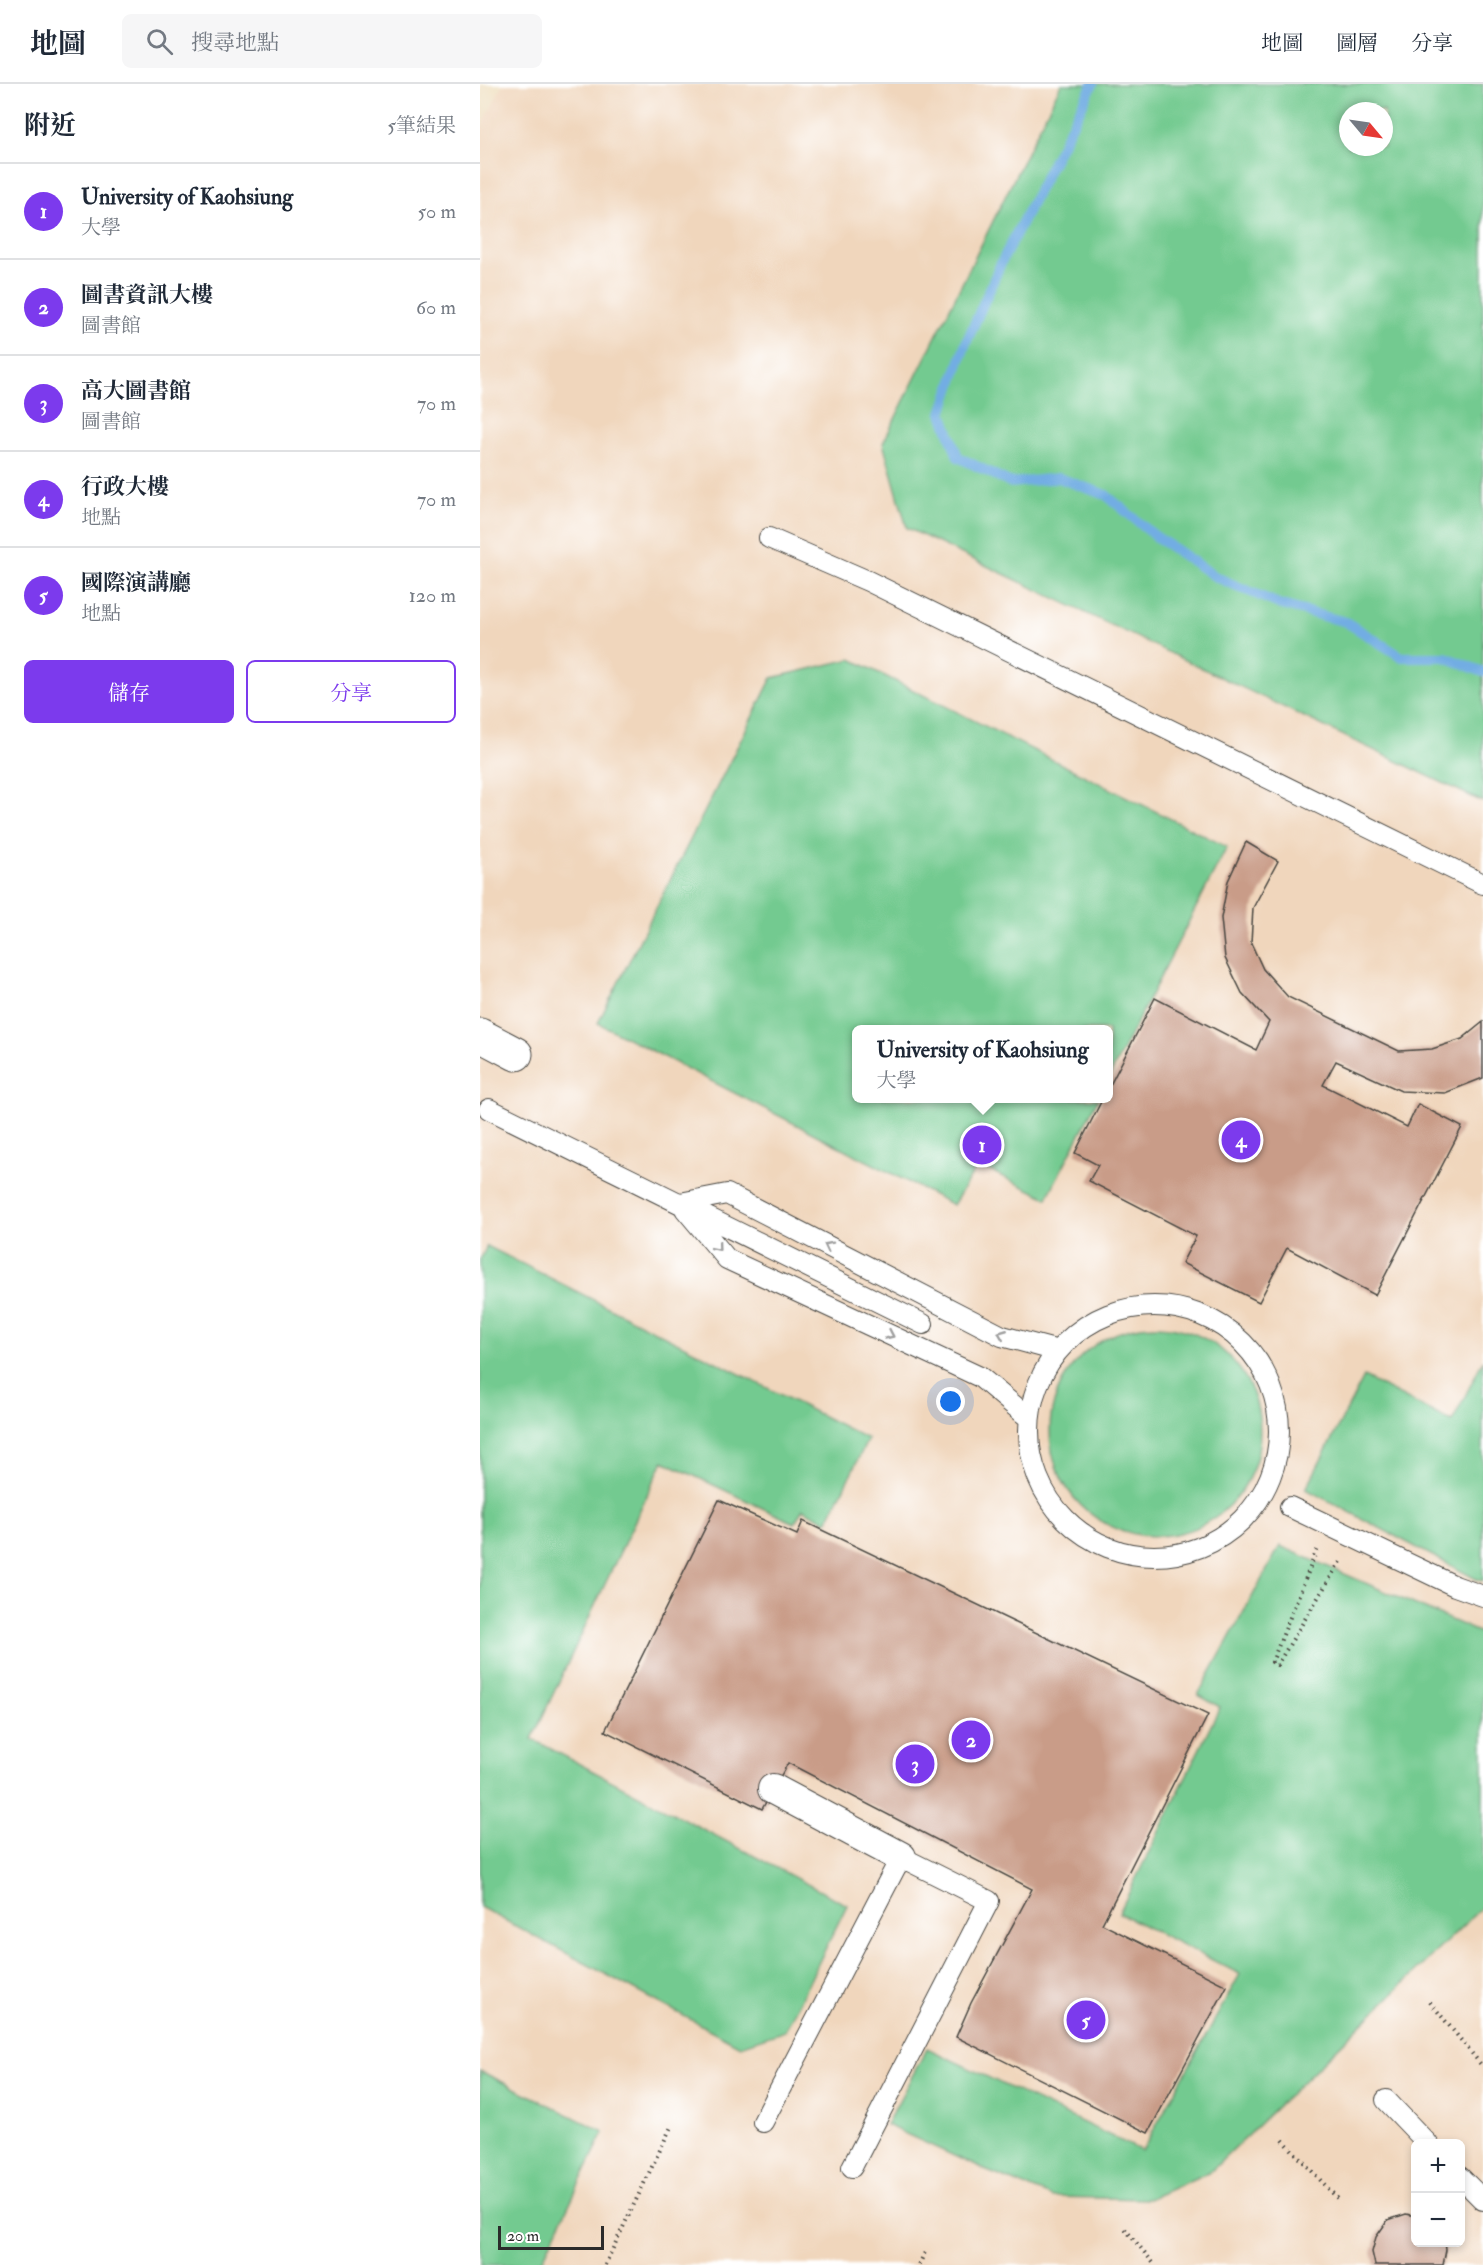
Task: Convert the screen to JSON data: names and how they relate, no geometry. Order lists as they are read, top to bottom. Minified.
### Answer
{"scale_bar":"20 m","north":"bottom right","page":{"header":"地圖","search":"搜尋地點","nav":["地圖","圖層","分享"],"heading":["附近","5筆結果"],"list":[{"mark":"1","name":"University of Kaohsiung","note":"大學","value":"50 m"},{"mark":"2","name":"圖書資訊大樓","note":"圖書館","value":"60 m"},{"mark":"3","name":"高大圖書館","note":"圖書館","value":"70 m"},{"mark":"4","name":"行政大樓","note":"地點","value":"70 m"},{"mark":"5","name":"國際演講廳","note":"地點","value":"120 m"}],"buttons":["儲存","分享"],"popup":["University of Kaohsiung","大學"],"pins":["4","1","2","3","5"],"map_buttons":["+","−"],"scale":"20 m"}}
